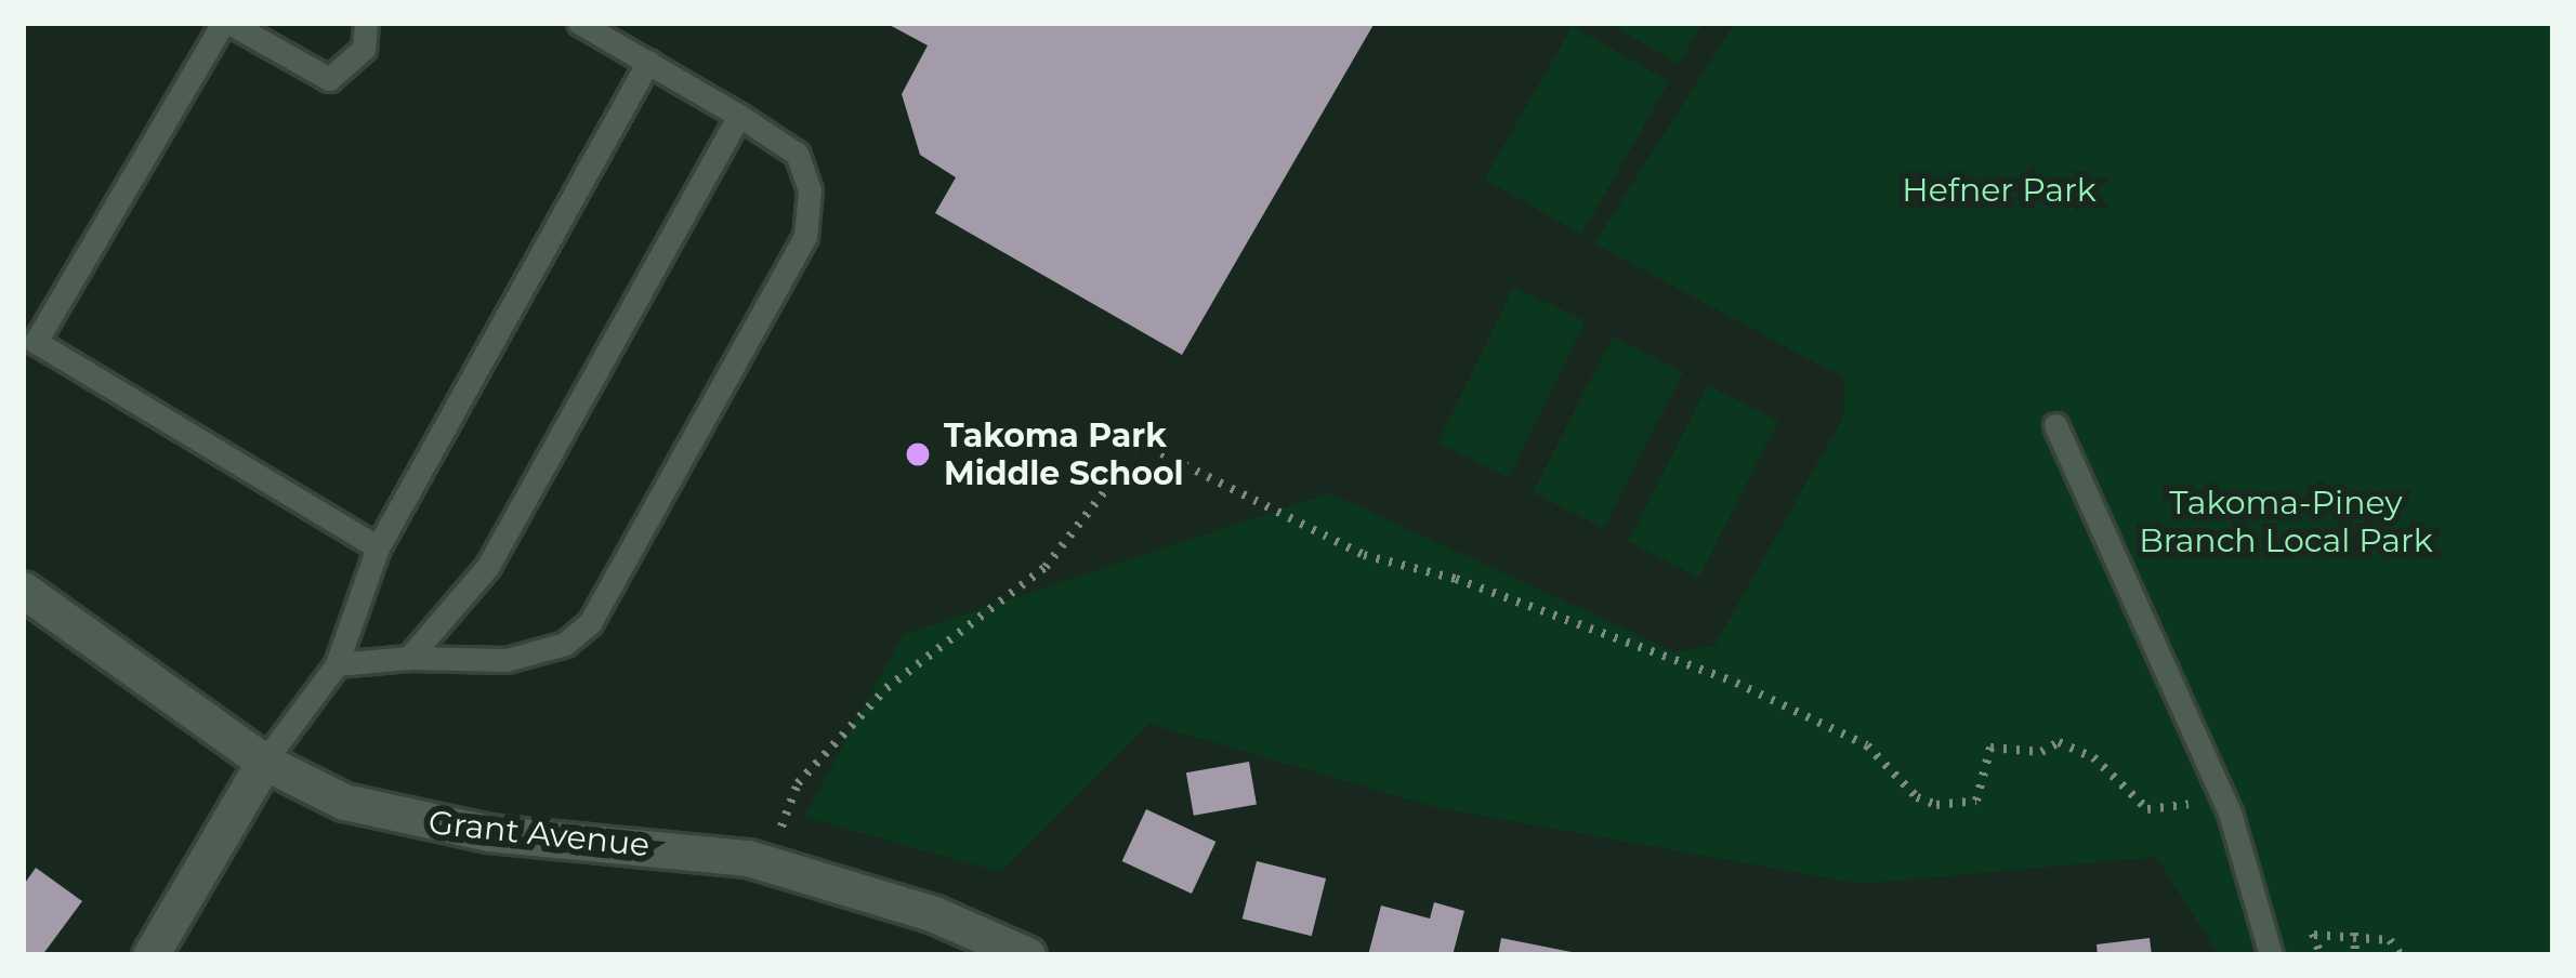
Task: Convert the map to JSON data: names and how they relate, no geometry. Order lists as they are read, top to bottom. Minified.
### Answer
{"streets":{"street":["Grant Avenue"]},"parks":["Hefner Park","Takoma-Piney Branch Local Park"],"places":["Takoma Park Middle School"]}
